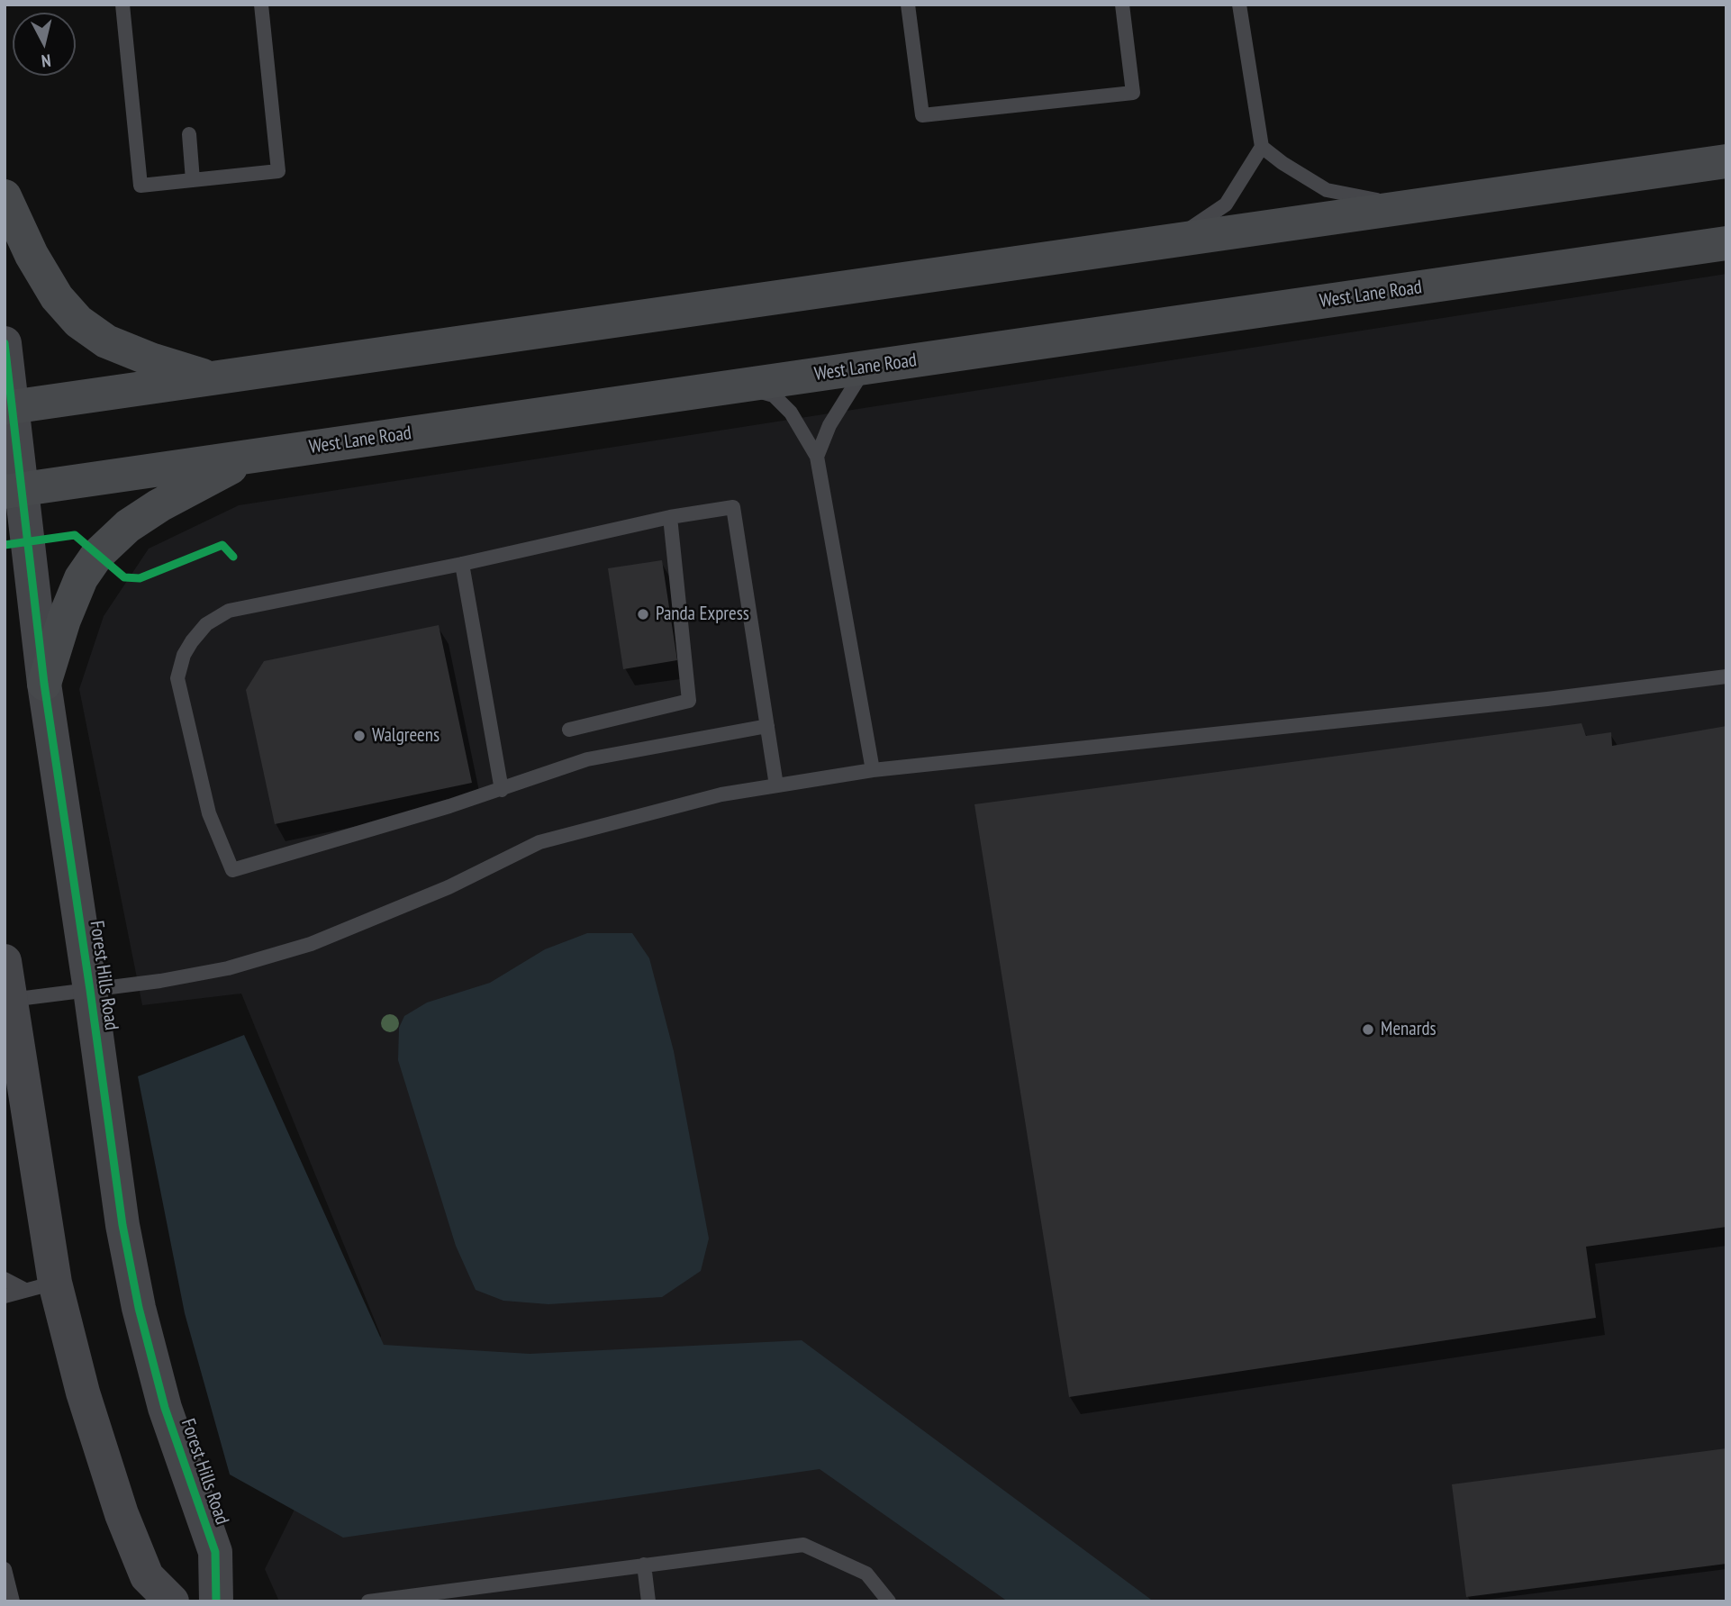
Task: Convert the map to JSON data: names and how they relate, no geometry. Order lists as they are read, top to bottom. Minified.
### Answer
{"streets":{"main road":["West Lane Road"],"street":["Forest Hills Road"]},"crossings":[["West Lane Road","Forest Hills Road"]],"places":["Panda Express","Walgreens","Menards"],"north":"bottom"}
